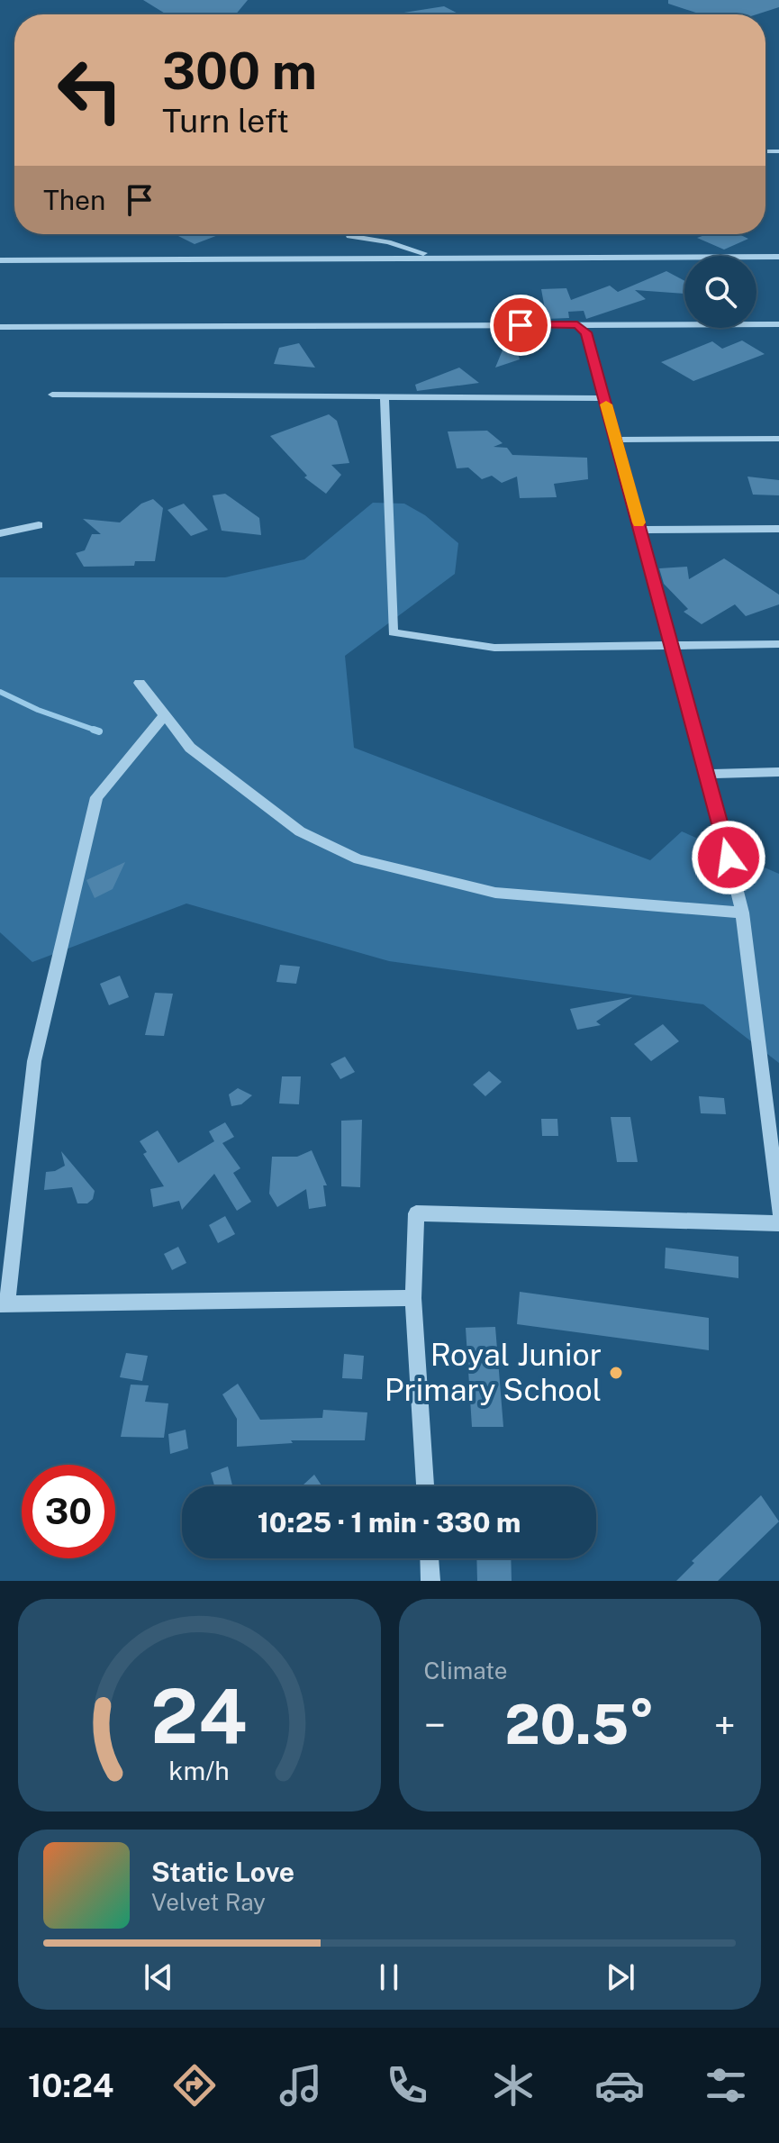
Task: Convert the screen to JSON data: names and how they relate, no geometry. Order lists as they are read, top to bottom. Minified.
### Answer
{"places":["Royal Junior Primary School"],"page":{"turn":["300 m","Turn left"],"then":"Then","limit":"30","trip":"10:25 · 1 min · 330 m","tile":"Climate","heat":["−","20.5°","+"],"song":["Static Love","Velvet Ray"],"tabs":"10:24","gauge":["24","km/h"]}}
